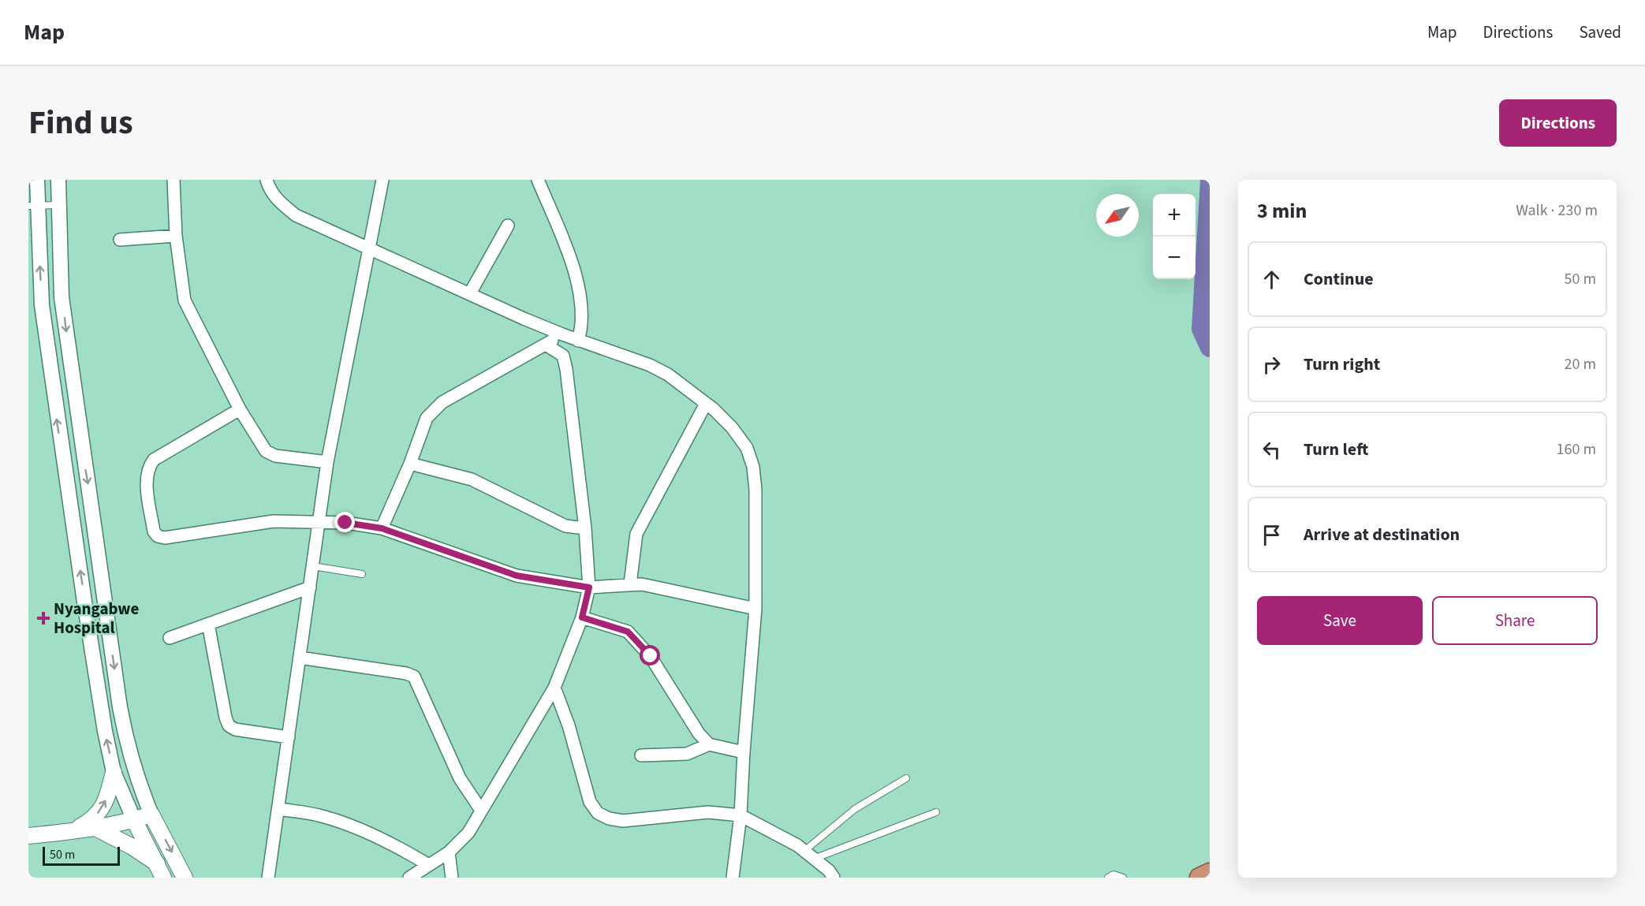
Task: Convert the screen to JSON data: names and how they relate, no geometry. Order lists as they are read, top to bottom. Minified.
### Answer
{"places":{"health":["Nyangabwe Hospital"]},"scale_bar":"50 m","north":"bottom left","page":{"header":"Map","nav":["Map","Directions","Saved"],"title":"Find us","buttons":["Directions",["Save","Share"]],"heading":["3 min","Walk · 230 m"],"map_buttons":["+","−"],"list":[["Continue","50 m"],["Turn right","20 m"],["Turn left","160 m"],"Arrive at destination"],"scale":"50 m"}}
